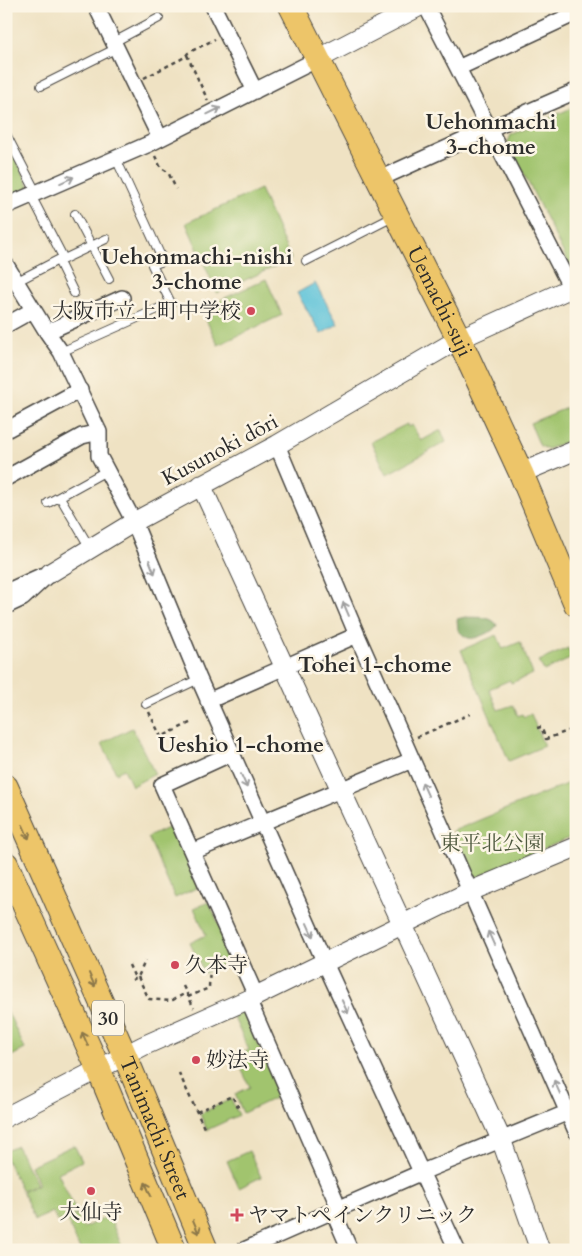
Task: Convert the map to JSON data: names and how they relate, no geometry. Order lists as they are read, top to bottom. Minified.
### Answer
{"streets":{"main road":["Uemachi-suji","30","Tanimachi Street"],"street":["Kusunoki dōri"]},"crossings":[["Uemachi-suji","Kusunoki dōri"]],"districts":["Uehonmachi 3-chome","Uehonmachi-nishi 3-chome","Tohei 1-chome","Ueshio 1-chome"],"parks":["東平北公園"],"places":{"other":["大阪市立上町中学校","久本寺","妙法寺","大仙寺"],"health":["ヤマトペインクリニック"]}}
